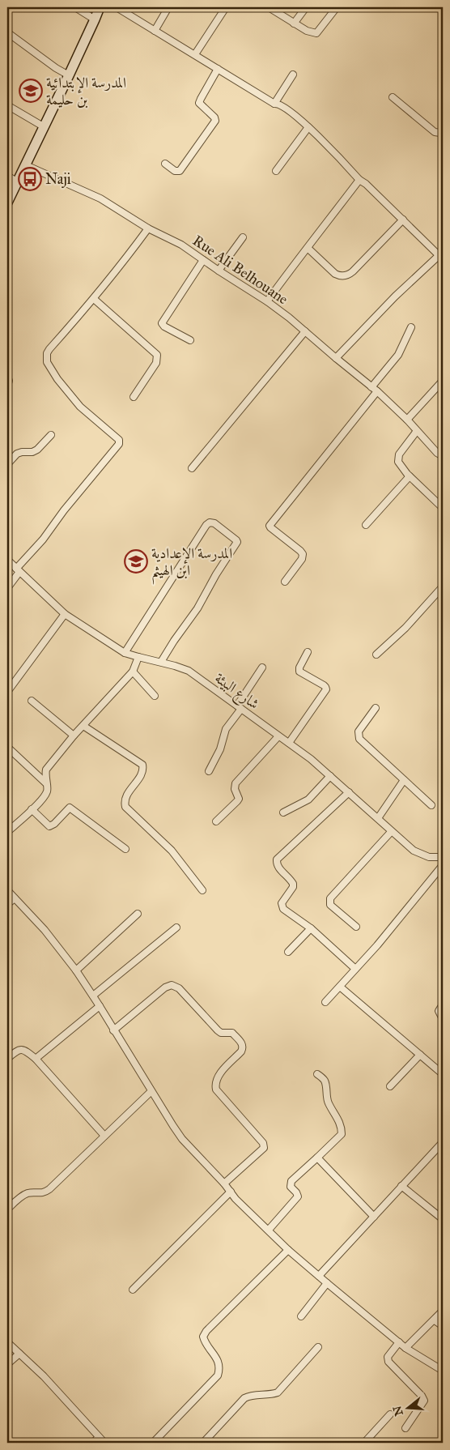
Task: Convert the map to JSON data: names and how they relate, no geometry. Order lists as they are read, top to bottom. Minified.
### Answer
{"streets":{"street":["Rue Ali Belhouane","شارع البيئة"]},"places":{"school or university":["المدرسة الإبتدائية بن حليمة","المدرسة الإعدادية ابن الهيثم"],"bus stop":["Naji"]},"north":"left"}
